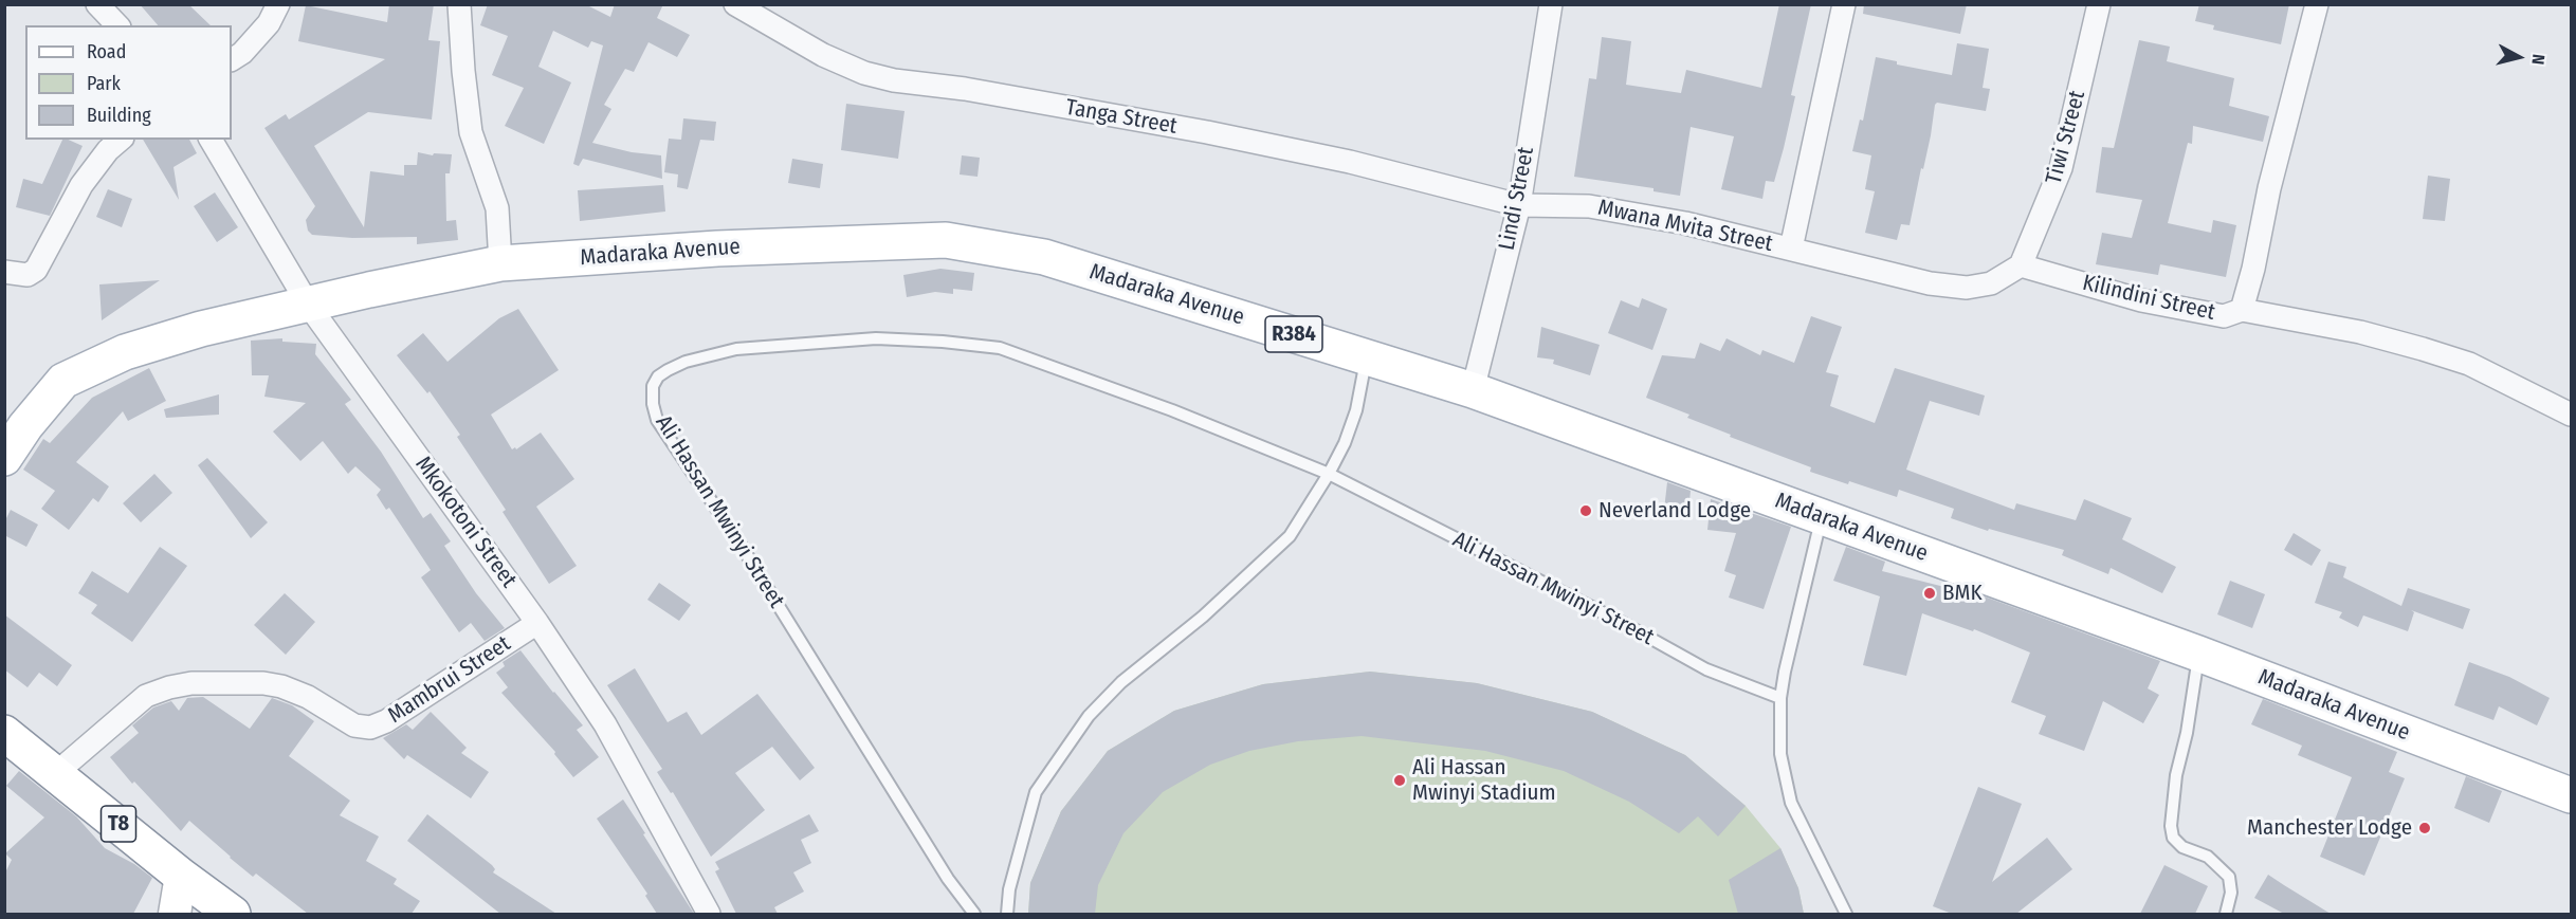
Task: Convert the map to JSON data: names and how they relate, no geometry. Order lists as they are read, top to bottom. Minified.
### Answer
{"streets":{"main road":["Madaraka Avenue","R384","T8"],"street":["Tanga Street","Tiwi Street","Lindi Street","Mwana Mvita Street","Kilindini Street","Mkokotoni Street","Mambrui Street"],"lane":["Ali Hassan Mwinyi Street"]},"crossings":[["Tanga Street","Lindi Street"],["Tanga Street","Mwana Mvita Street"],["Tiwi Street","Kilindini Street"],["Lindi Street","Mwana Mvita Street"],["Lindi Street","Madaraka Avenue"],["Madaraka Avenue","Mkokotoni Street"],["Mkokotoni Street","Mambrui Street"],["Mambrui Street","T8"]],"places":["Neverland Lodge","BMK","Ali Hassan Mwinyi Stadium","Manchester Lodge"],"legend":["Road","Park","Building"],"north":"right"}
